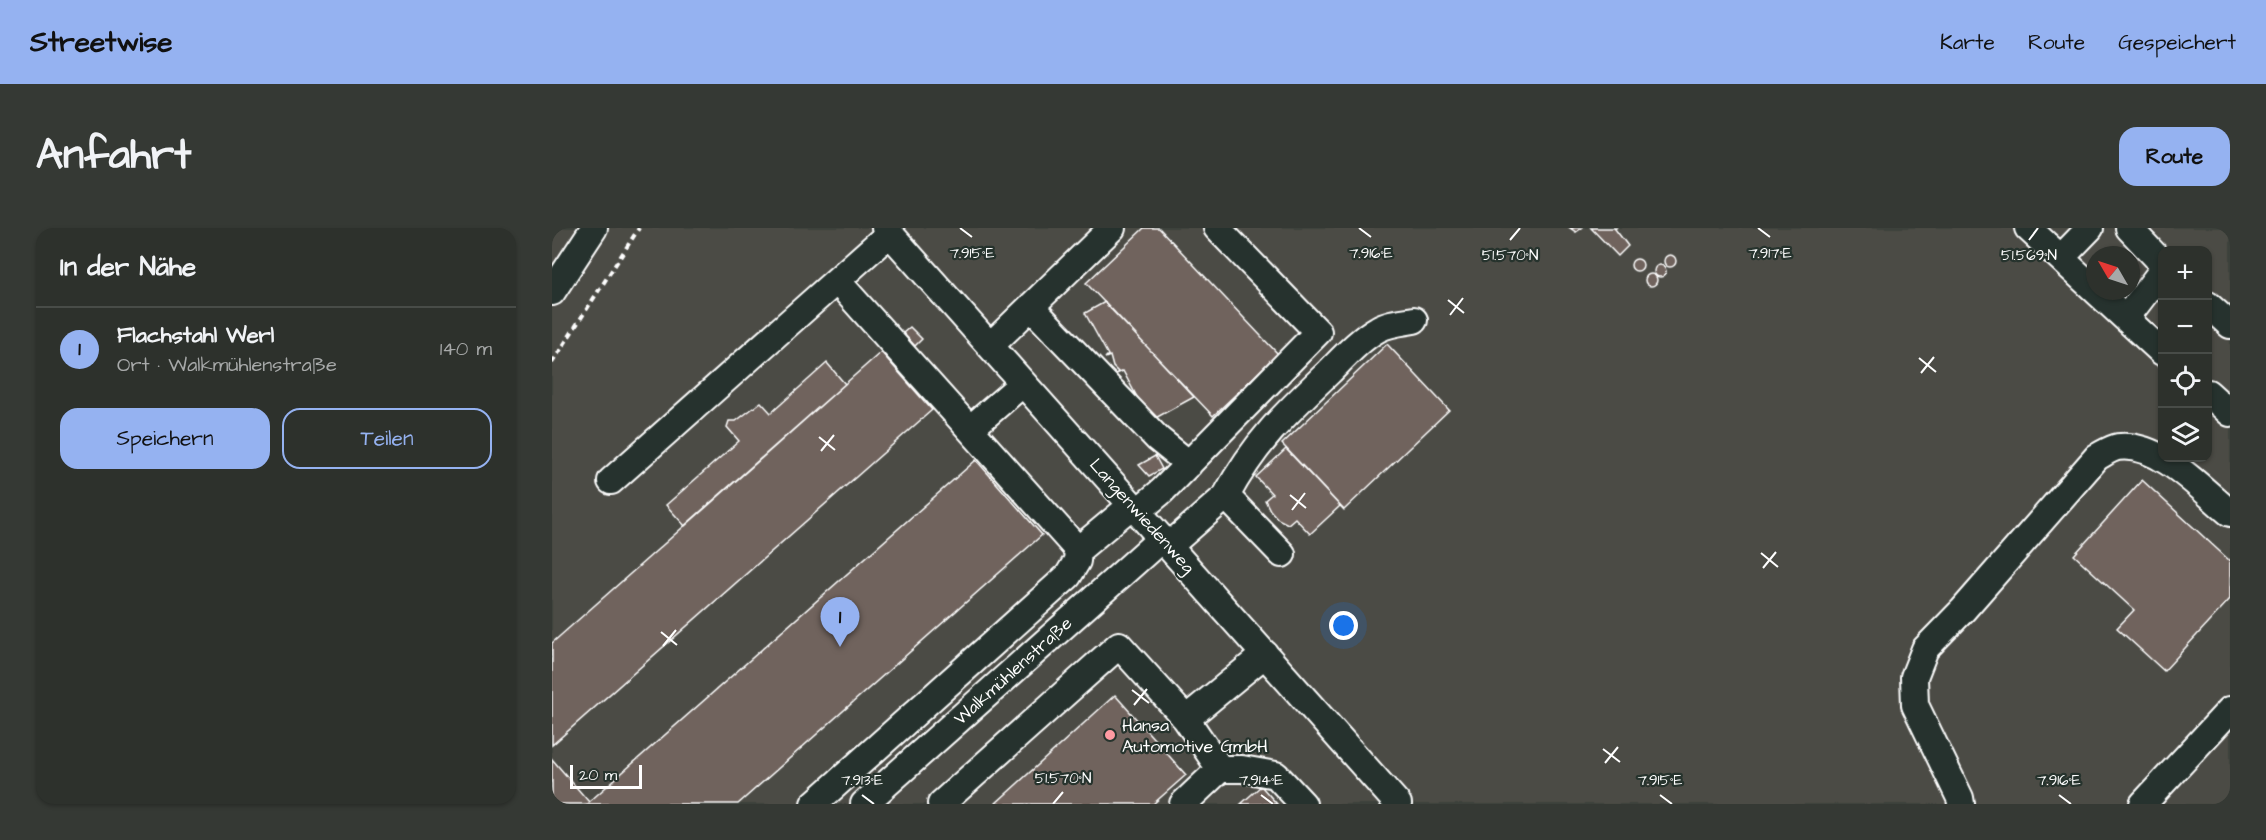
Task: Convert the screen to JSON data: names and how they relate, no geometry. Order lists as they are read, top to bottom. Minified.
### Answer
{"streets":{"street":["Langenwiedenweg","Walkmühlenstraße"]},"crossings":[["Langenwiedenweg","Walkmühlenstraße"]],"places":["Hansa Automotive GmbH"],"scale_bar":"20 m","north":"top left","page":{"header":"Streetwise","nav":["Karte","Route","Gespeichert"],"title":"Anfahrt","buttons":["Route",["Speichern","Teilen"]],"heading":"In der Nähe","map_buttons":["+","−"],"list":[{"mark":"1","name":"Flachstahl Werl","note":"Ort · Walkmühlenstraße","value":"140 m"}],"pins":"1","scale":"20 m"},"coordinates":["7.915°E","7.916°E","7.917°E","51.570°N","51.569°N","7.913°E","7.914°E"]}
